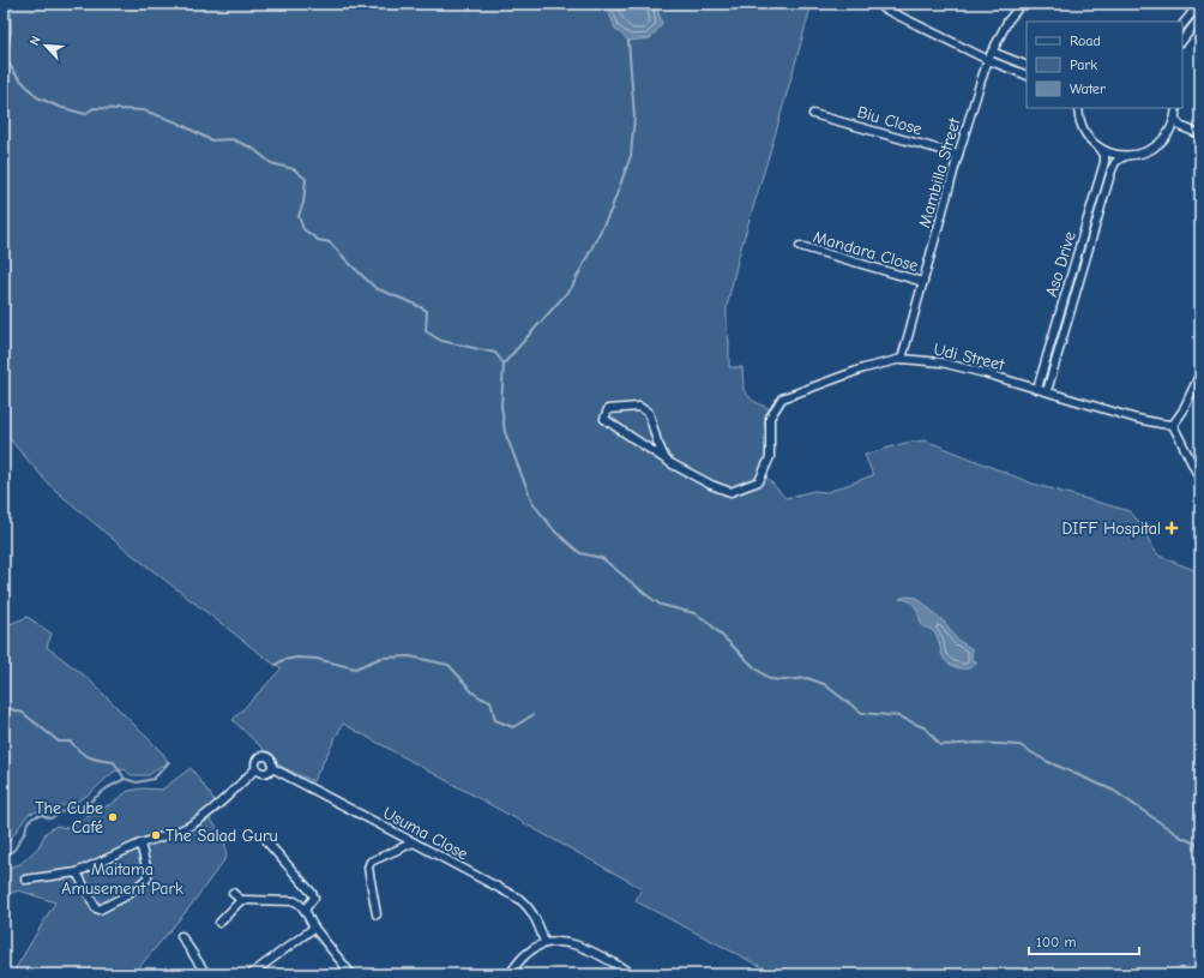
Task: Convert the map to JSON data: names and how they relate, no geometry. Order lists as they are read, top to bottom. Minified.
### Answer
{"streets":{"street":["Biu Close","Mambilla Street","Mandara Close","Aso Drive","Udi Street","Usuma Close"]},"crossings":[["Biu Close","Mambilla Street"],["Mambilla Street","Mandara Close"],["Mambilla Street","Udi Street"],["Aso Drive","Udi Street"]],"parks":["Maitama Amusement Park"],"places":{"health":["DIFF Hospital"],"other":["The Cube Café","The Salad Guru"]},"legend":["Road","Park","Water"],"scale_bar":"100 m","north":"top left"}
